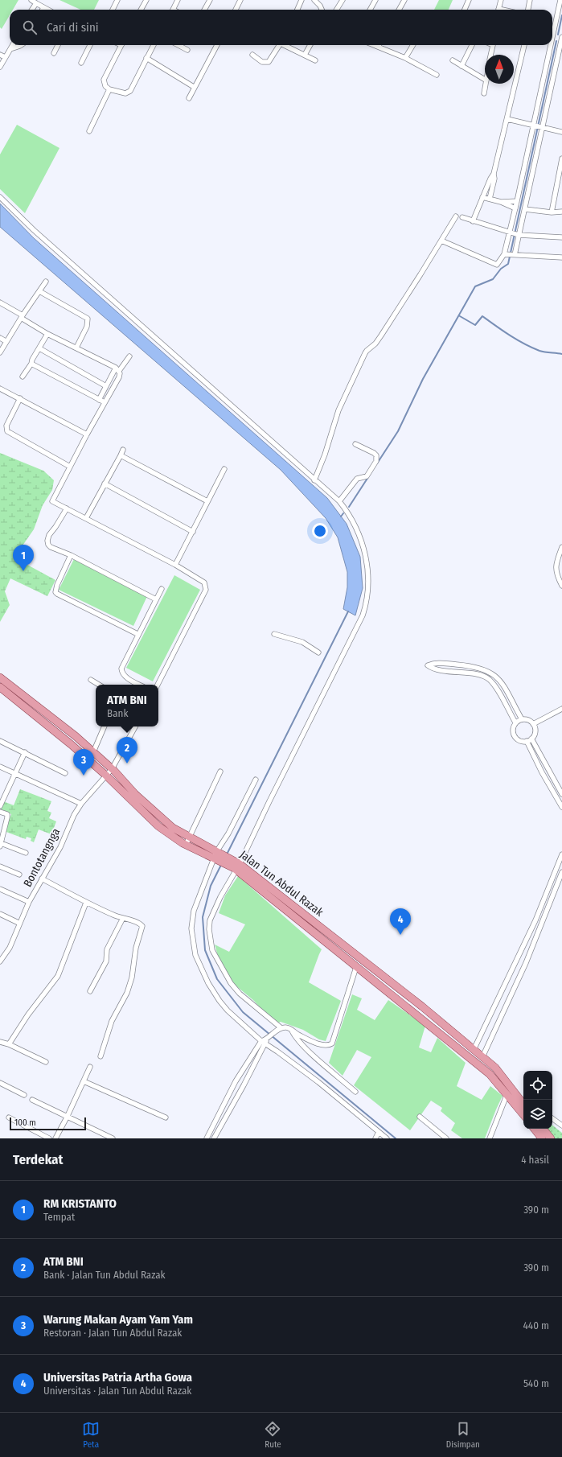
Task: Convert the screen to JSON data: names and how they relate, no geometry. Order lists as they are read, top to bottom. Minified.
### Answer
{"streets":{"main road":["Jalan Tun Abdul Razak"],"street":["Bontotangnga"]},"scale_bar":"100 m","north":"top","page":{"search":"Cari di sini","pins":["1","2","3","4"],"popup":["ATM BNI","Bank"],"scale":"100 m","heading":["Terdekat","4 hasil"],"list":[{"mark":"1","name":"RM KRISTANTO","note":"Tempat","value":"390 m"},{"mark":"2","name":"ATM BNI","note":"Bank · Jalan Tun Abdul Razak","value":"390 m"},{"mark":"3","name":"Warung Makan Ayam Yam Yam","note":"Restoran · Jalan Tun Abdul Razak","value":"440 m"},{"mark":"4","name":"Universitas Patria Artha Gowa","note":"Universitas · Jalan Tun Abdul Razak","value":"540 m"}],"nav":["Peta","Rute","Disimpan"]}}
